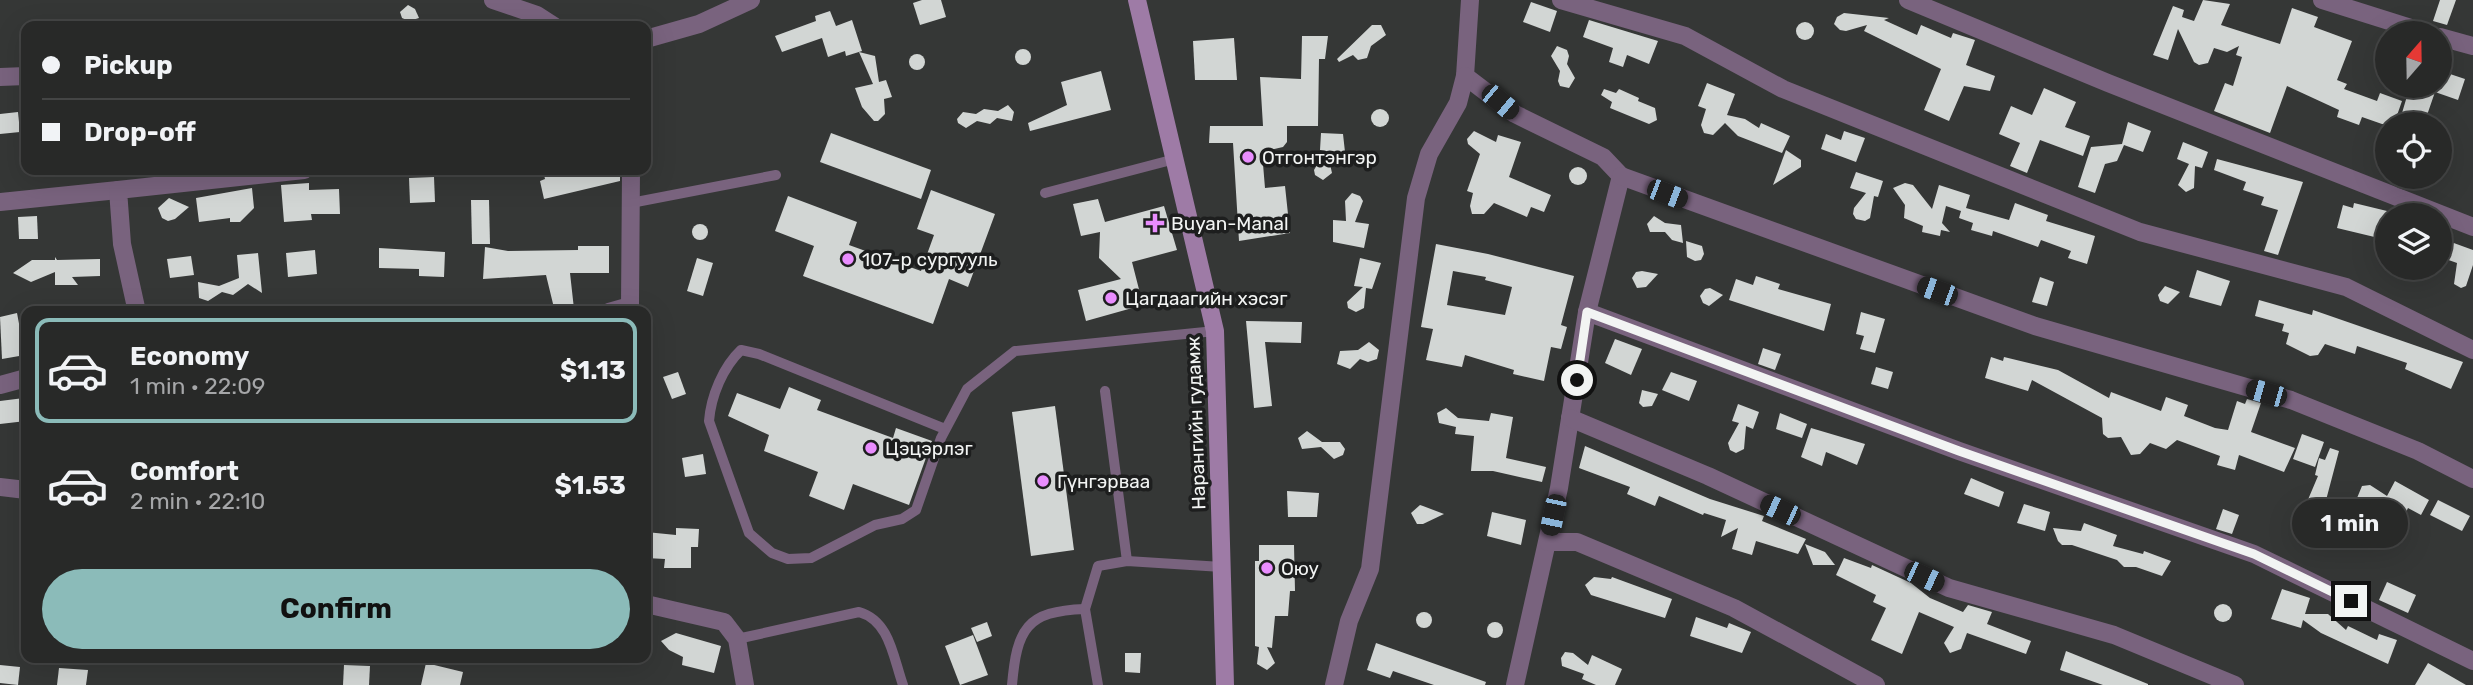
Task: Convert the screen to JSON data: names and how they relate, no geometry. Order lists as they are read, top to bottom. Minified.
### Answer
{"streets":{"main road":["Нарангийн гудамж"]},"places":{"other":["Отгонтэнгэр","107-р сургууль","Цагдаагийн хэсэг","Цэцэрлэг","Гүнгэрваа","Оюу"],"health":["Buyan-Manal"]},"north":"top","page":{"banner":["Pickup","Drop-off"],"list":[{"name":"Economy","note":"1 min · 22:09","value":"$1.13"},{"name":"Comfort","note":"2 min · 22:10","value":"$1.53"}],"bubble":"1 min","buttons":"Confirm"}}
